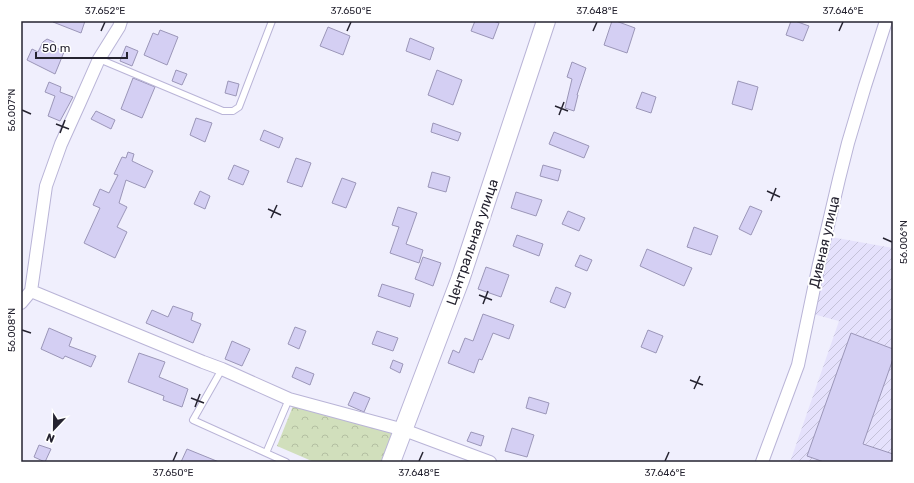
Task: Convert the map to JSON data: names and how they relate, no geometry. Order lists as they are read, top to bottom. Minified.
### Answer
{"streets":{"street":["Центральная улица","Дивная улица"]},"scale_bar":"50 m","north":"bottom","coordinates":["37.652°E","37.650°E","37.648°E","37.646°E","56.007°N","56.006°N","56.008°N"]}
